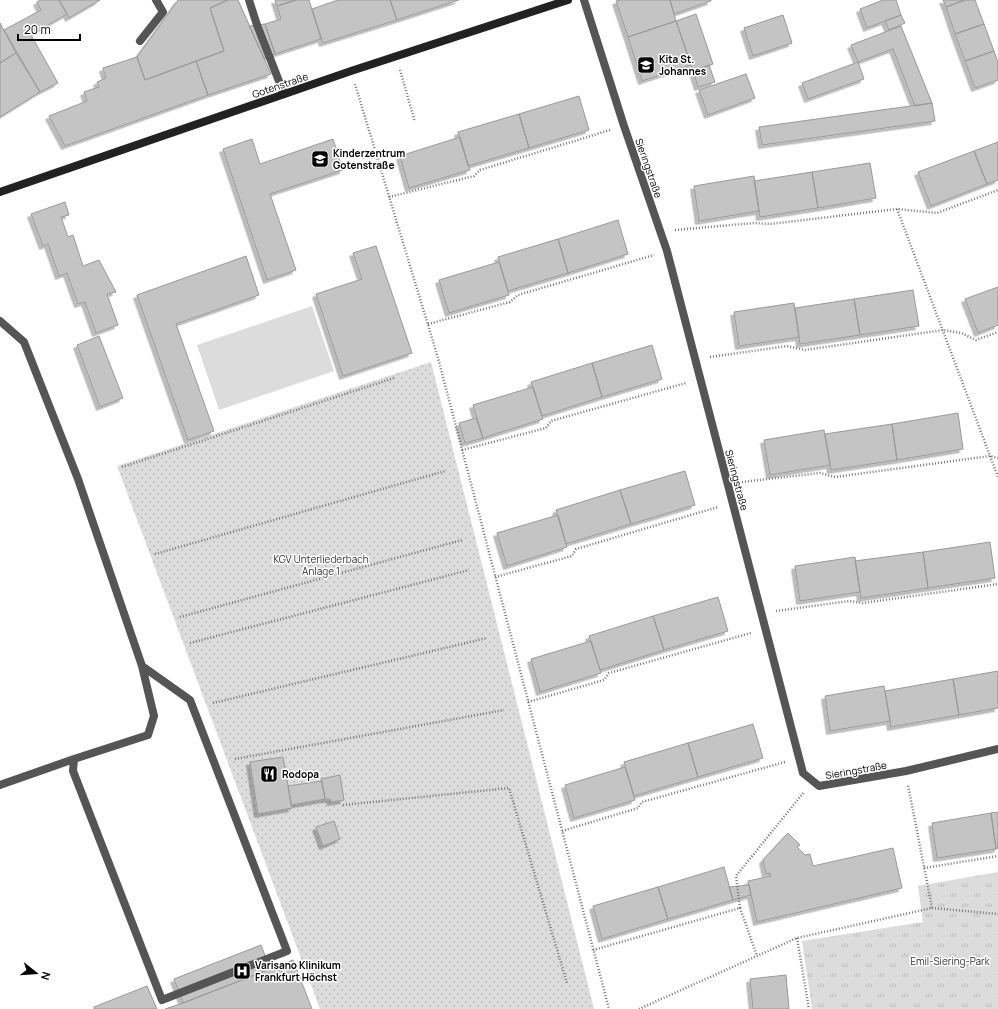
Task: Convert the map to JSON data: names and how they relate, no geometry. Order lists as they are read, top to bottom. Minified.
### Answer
{"streets":{"main road":["Gotenstraße"],"street":["Sieringstraße"]},"parks":["KGV Unterliederbach Anlage 1","Emil-Siering-Park"],"places":{"school or university":["Kita St. Johannes","Kinderzentrum Gotenstraße"],"restaurant":["Rodopa"],"hospital":["Varisano Klinikum Frankfurt Höchst"]},"scale_bar":"20 m","north":"right"}
